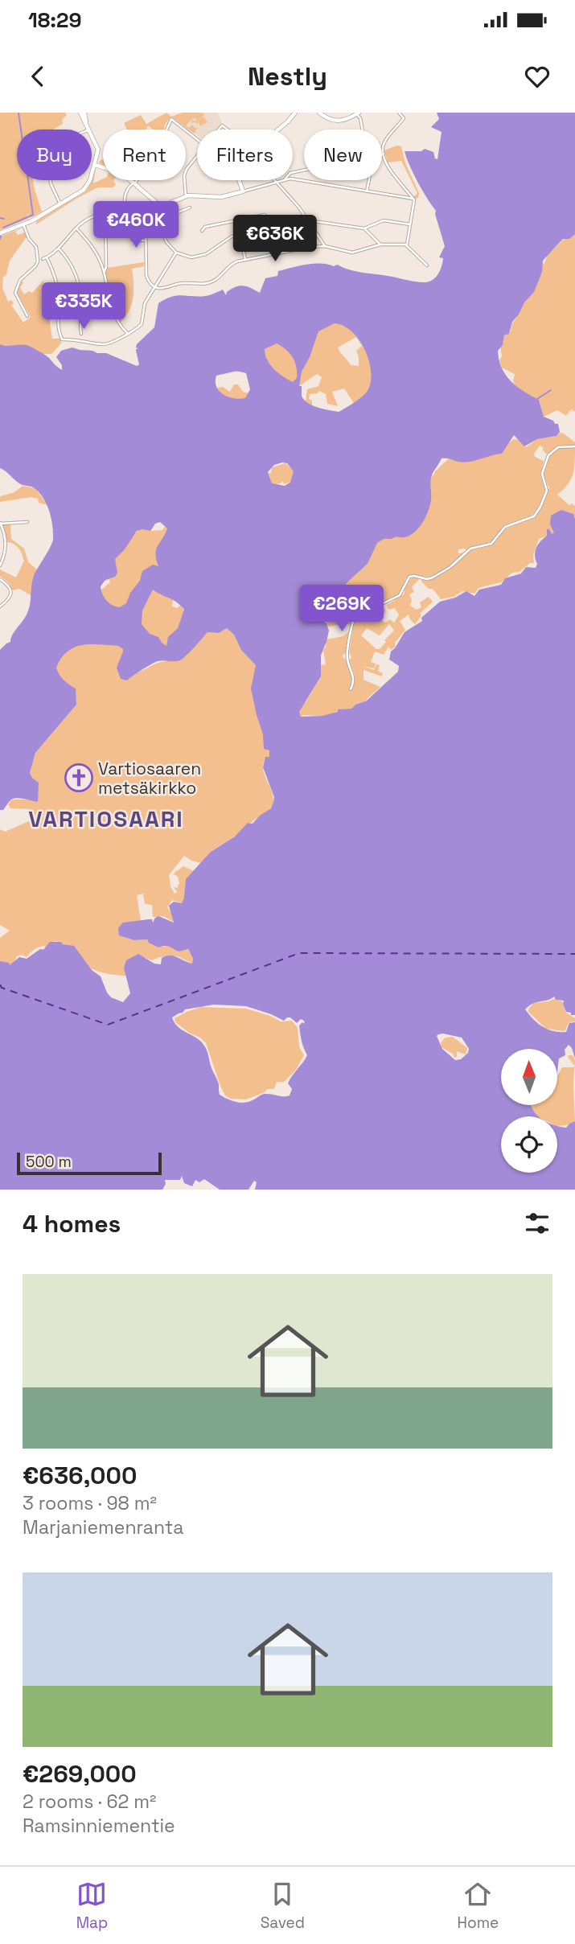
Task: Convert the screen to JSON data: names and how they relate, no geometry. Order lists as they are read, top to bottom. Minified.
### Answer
{"districts":["VARTIOSAARI"],"places":{"church":["Vartiosaaren metsäkirkko"]},"scale_bar":"500 m","north":"top","page":{"status":"18:29","header":"Nestly","chip":["Buy","Rent","Filters","New"],"price":["€460K","€636K","€335K","€269K"],"scale":"500 m","heading":"4 homes","list":[{"name":"€636,000","note":"3 rooms · 98 m² · Marjaniemenranta"},{"name":"€269,000","note":"2 rooms · 62 m² · Ramsinniementie"}],"tabs":["Map","Saved","Home"]}}
